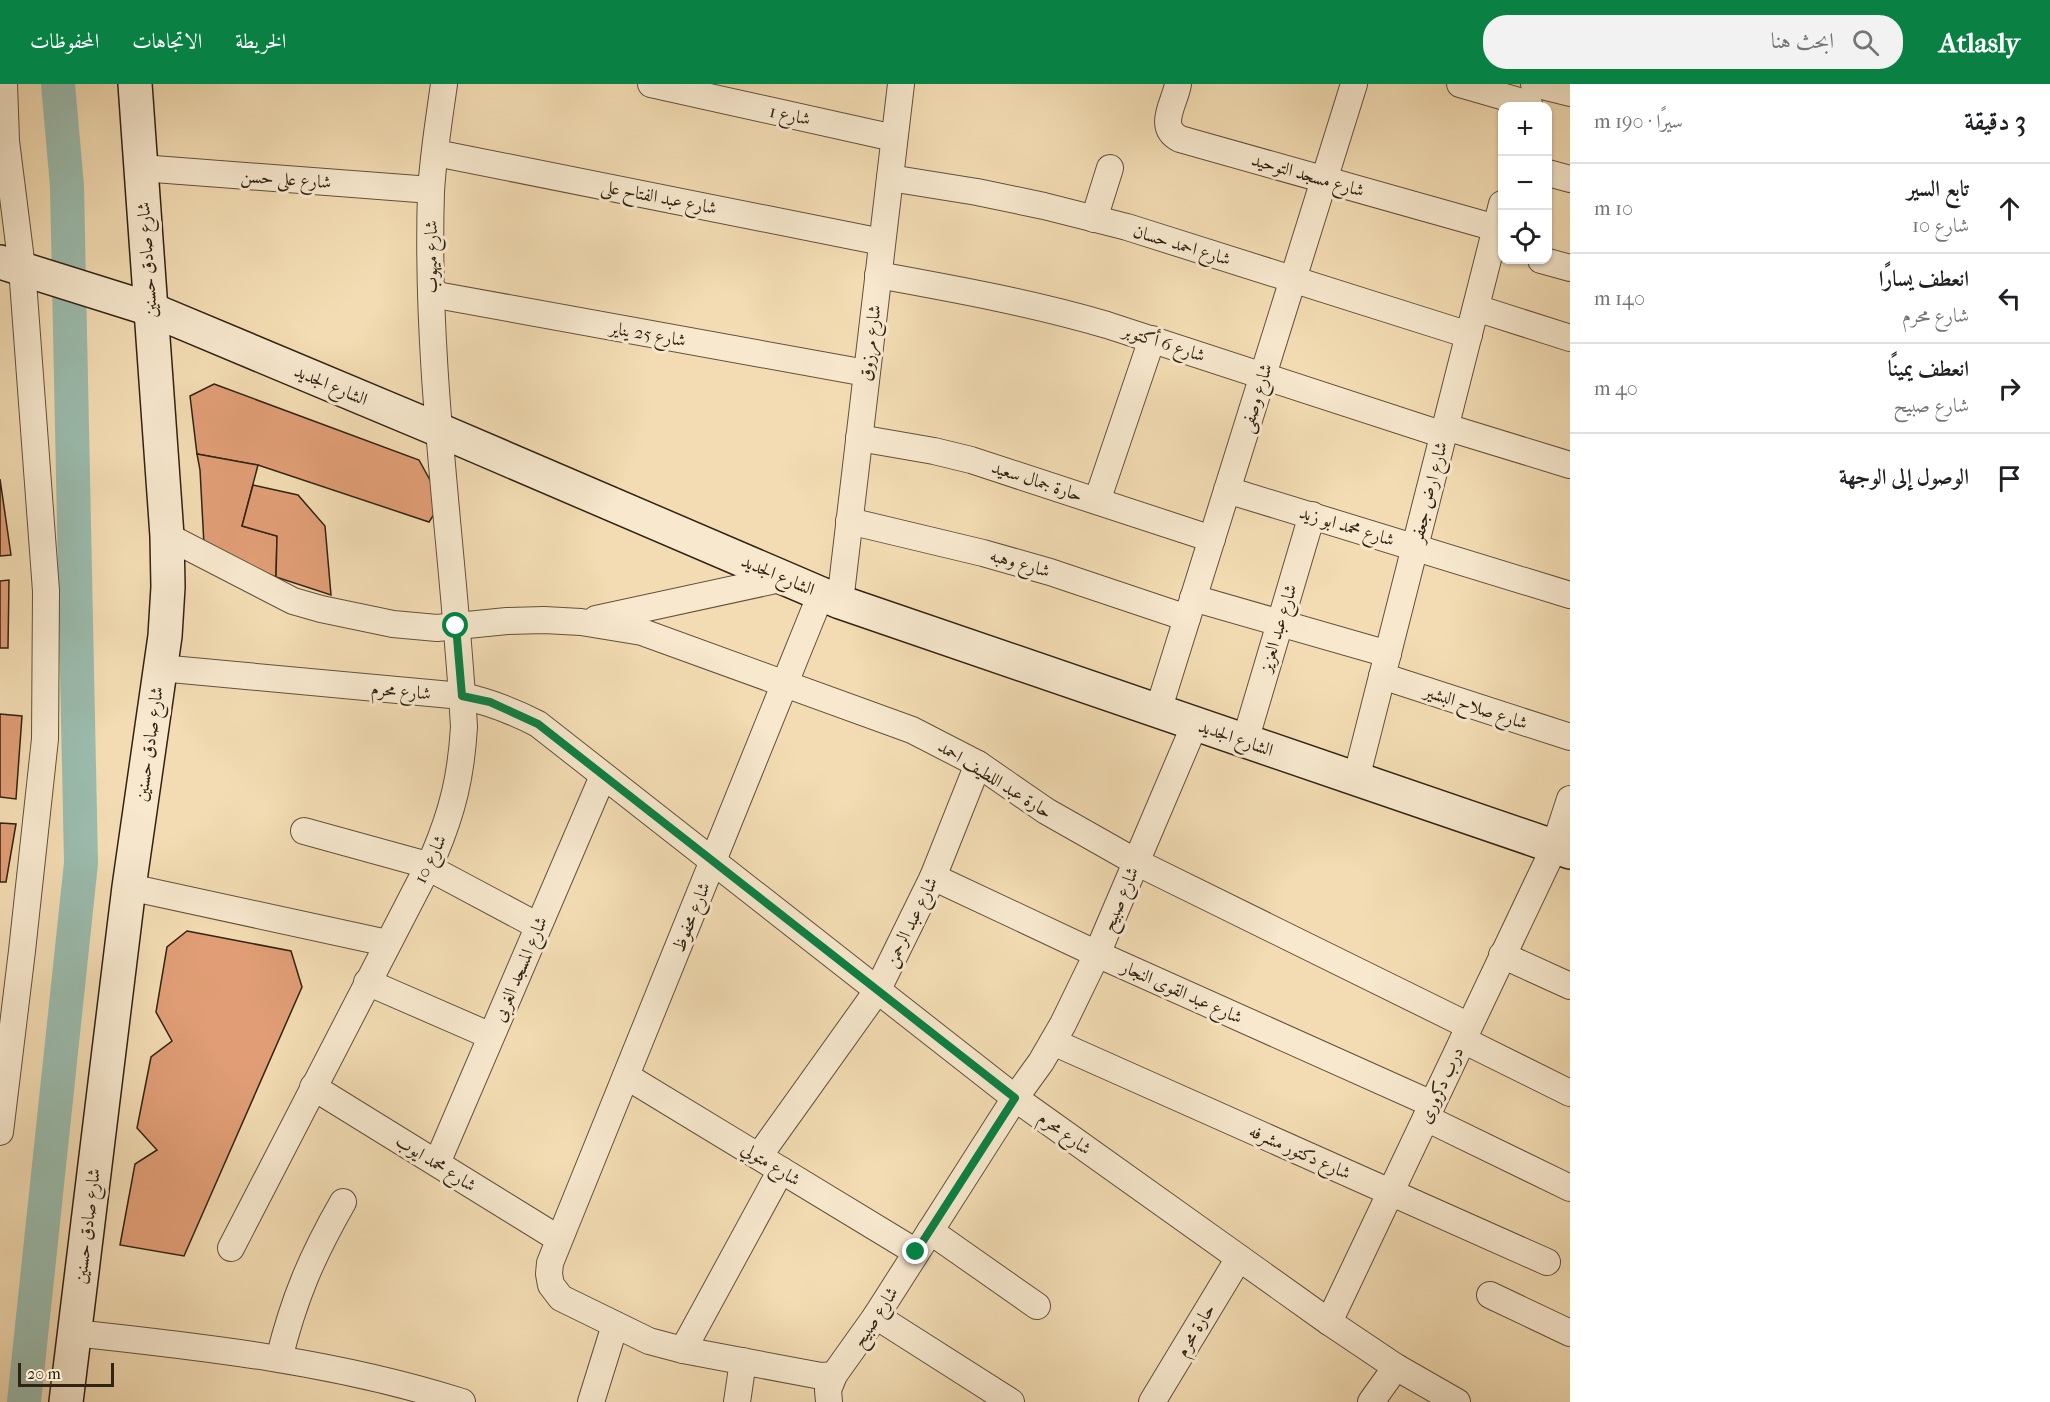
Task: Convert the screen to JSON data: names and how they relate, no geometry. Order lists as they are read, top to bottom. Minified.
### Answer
{"streets":{"main road":["شارع صادق حسنين","الشارع الجديد"],"street":["شارع 1","شارع مسجد التوحيد","شارع على حسن","شارع عبد الفتاح على","شارع احمد حسان","شارع ميهوب","شارع 25 يناير","شارع مرزوق","شارع 6 أكتوبر","شارع وصفى","حارة جمال سعيد","شارع ارض جعفر","شارع محمد ابو زيد","شارع وهبه","شارع عبد العزيز","شارع محرم","شارع صلاح البشير","حارة عبد اللطيف احمد","شارع 10","شارع صبيح","شارع محفوظ","شارع عبد الرحمن","شارع المسجد الغربى","شارع عبد القوى النجار","درب دكرورى","شارع دكتور مشرفه","شارع محمد ايوب","شارع متولي","حارة محرم"]},"crossings":[["شارع 1","شارع مرزوق"],["شارع مسجد التوحيد","شارع وصفى"],["شارع مسجد التوحيد","شارع ارض جعفر"],["شارع على حسن","شارع ميهوب"],["شارع على حسن","شارع صادق حسنين"],["شارع عبد الفتاح على","شارع ميهوب"],["شارع عبد الفتاح على","شارع مرزوق"],["شارع احمد حسان","شارع مرزوق"],["شارع احمد حسان","شارع وصفى"],["شارع احمد حسان","شارع ارض جعفر"],["شارع ميهوب","شارع 25 يناير"],["شارع ميهوب","الشارع الجديد"],["شارع ميهوب","شارع 10"],["شارع صادق حسنين","الشارع الجديد"],["شارع صادق حسنين","شارع محرم"],["شارع صادق حسنين","حارة عبد اللطيف احمد"],["شارع 25 يناير","شارع مرزوق"],["شارع مرزوق","شارع 6 أكتوبر"],["شارع مرزوق","الشارع الجديد"],["شارع مرزوق","حارة جمال سعيد"],["شارع مرزوق","شارع وهبه"],["شارع مرزوق","شارع محفوظ"],["شارع 6 أكتوبر","شارع وصفى"],["شارع 6 أكتوبر","شارع ارض جعفر"],["الشارع الجديد","شارع وصفى"],["الشارع الجديد","شارع ارض جعفر"],["الشارع الجديد","شارع عبد العزيز"],["الشارع الجديد","شارع 10"],["الشارع الجديد","شارع صبيح"],["الشارع الجديد","شارع محفوظ"],["الشارع الجديد","درب دكرورى"],["شارع وصفى","حارة جمال سعيد"],["شارع وصفى","شارع محمد ابو زيد"],["شارع وصفى","شارع وهبه"],["شارع ارض جعفر","شارع محمد ابو زيد"],["شارع ارض جعفر","شارع صلاح البشير"],["شارع محمد ابو زيد","شارع عبد العزيز"],["شارع وهبه","شارع عبد العزيز"],["شارع وهبه","شارع صلاح البشير"],["شارع عبد العزيز","شارع صلاح البشير"],["شارع محرم","شارع 10"],["شارع محرم","شارع صبيح"],["شارع محرم","شارع محفوظ"],["شارع محرم","شارع عبد الرحمن"],["شارع محرم","شارع المسجد الغربى"],["شارع محرم","درب دكرورى"],["شارع محرم","حارة محرم"],["حارة عبد اللطيف احمد","شارع 10"],["حارة عبد اللطيف احمد","شارع صبيح"],["حارة عبد اللطيف احمد","شارع محفوظ"],["حارة عبد اللطيف احمد","شارع عبد الرحمن"],["حارة عبد اللطيف احمد","درب دكرورى"],["شارع 10","شارع محمد ايوب"],["شارع صبيح","شارع عبد القوى النجار"],["شارع صبيح","شارع دكتور مشرفه"],["شارع صبيح","شارع متولي"],["شارع محفوظ","شارع محمد ايوب"],["شارع محفوظ","شارع متولي"],["شارع عبد الرحمن","شارع عبد القوى النجار"],["شارع عبد الرحمن","شارع متولي"],["شارع المسجد الغربى","شارع محمد ايوب"],["شارع عبد القوى النجار","درب دكرورى"],["درب دكرورى","شارع دكتور مشرفه"]],"scale_bar":"20 m","page":{"header":"Atlasly","search":"ابحث هنا","nav":["الخريطة","الاتجاهات","المحفوظات"],"heading":["3 دقيقة","سيرًا · 190 m"],"map_buttons":["+","−"],"list":[["تابع السير","شارع 10","10 m"],["انعطف يسارًا","شارع محرم","140 m"],["انعطف يمينًا","شارع صبيح","40 m"],"الوصول إلى الوجهة"],"scale":"20 m"}}
